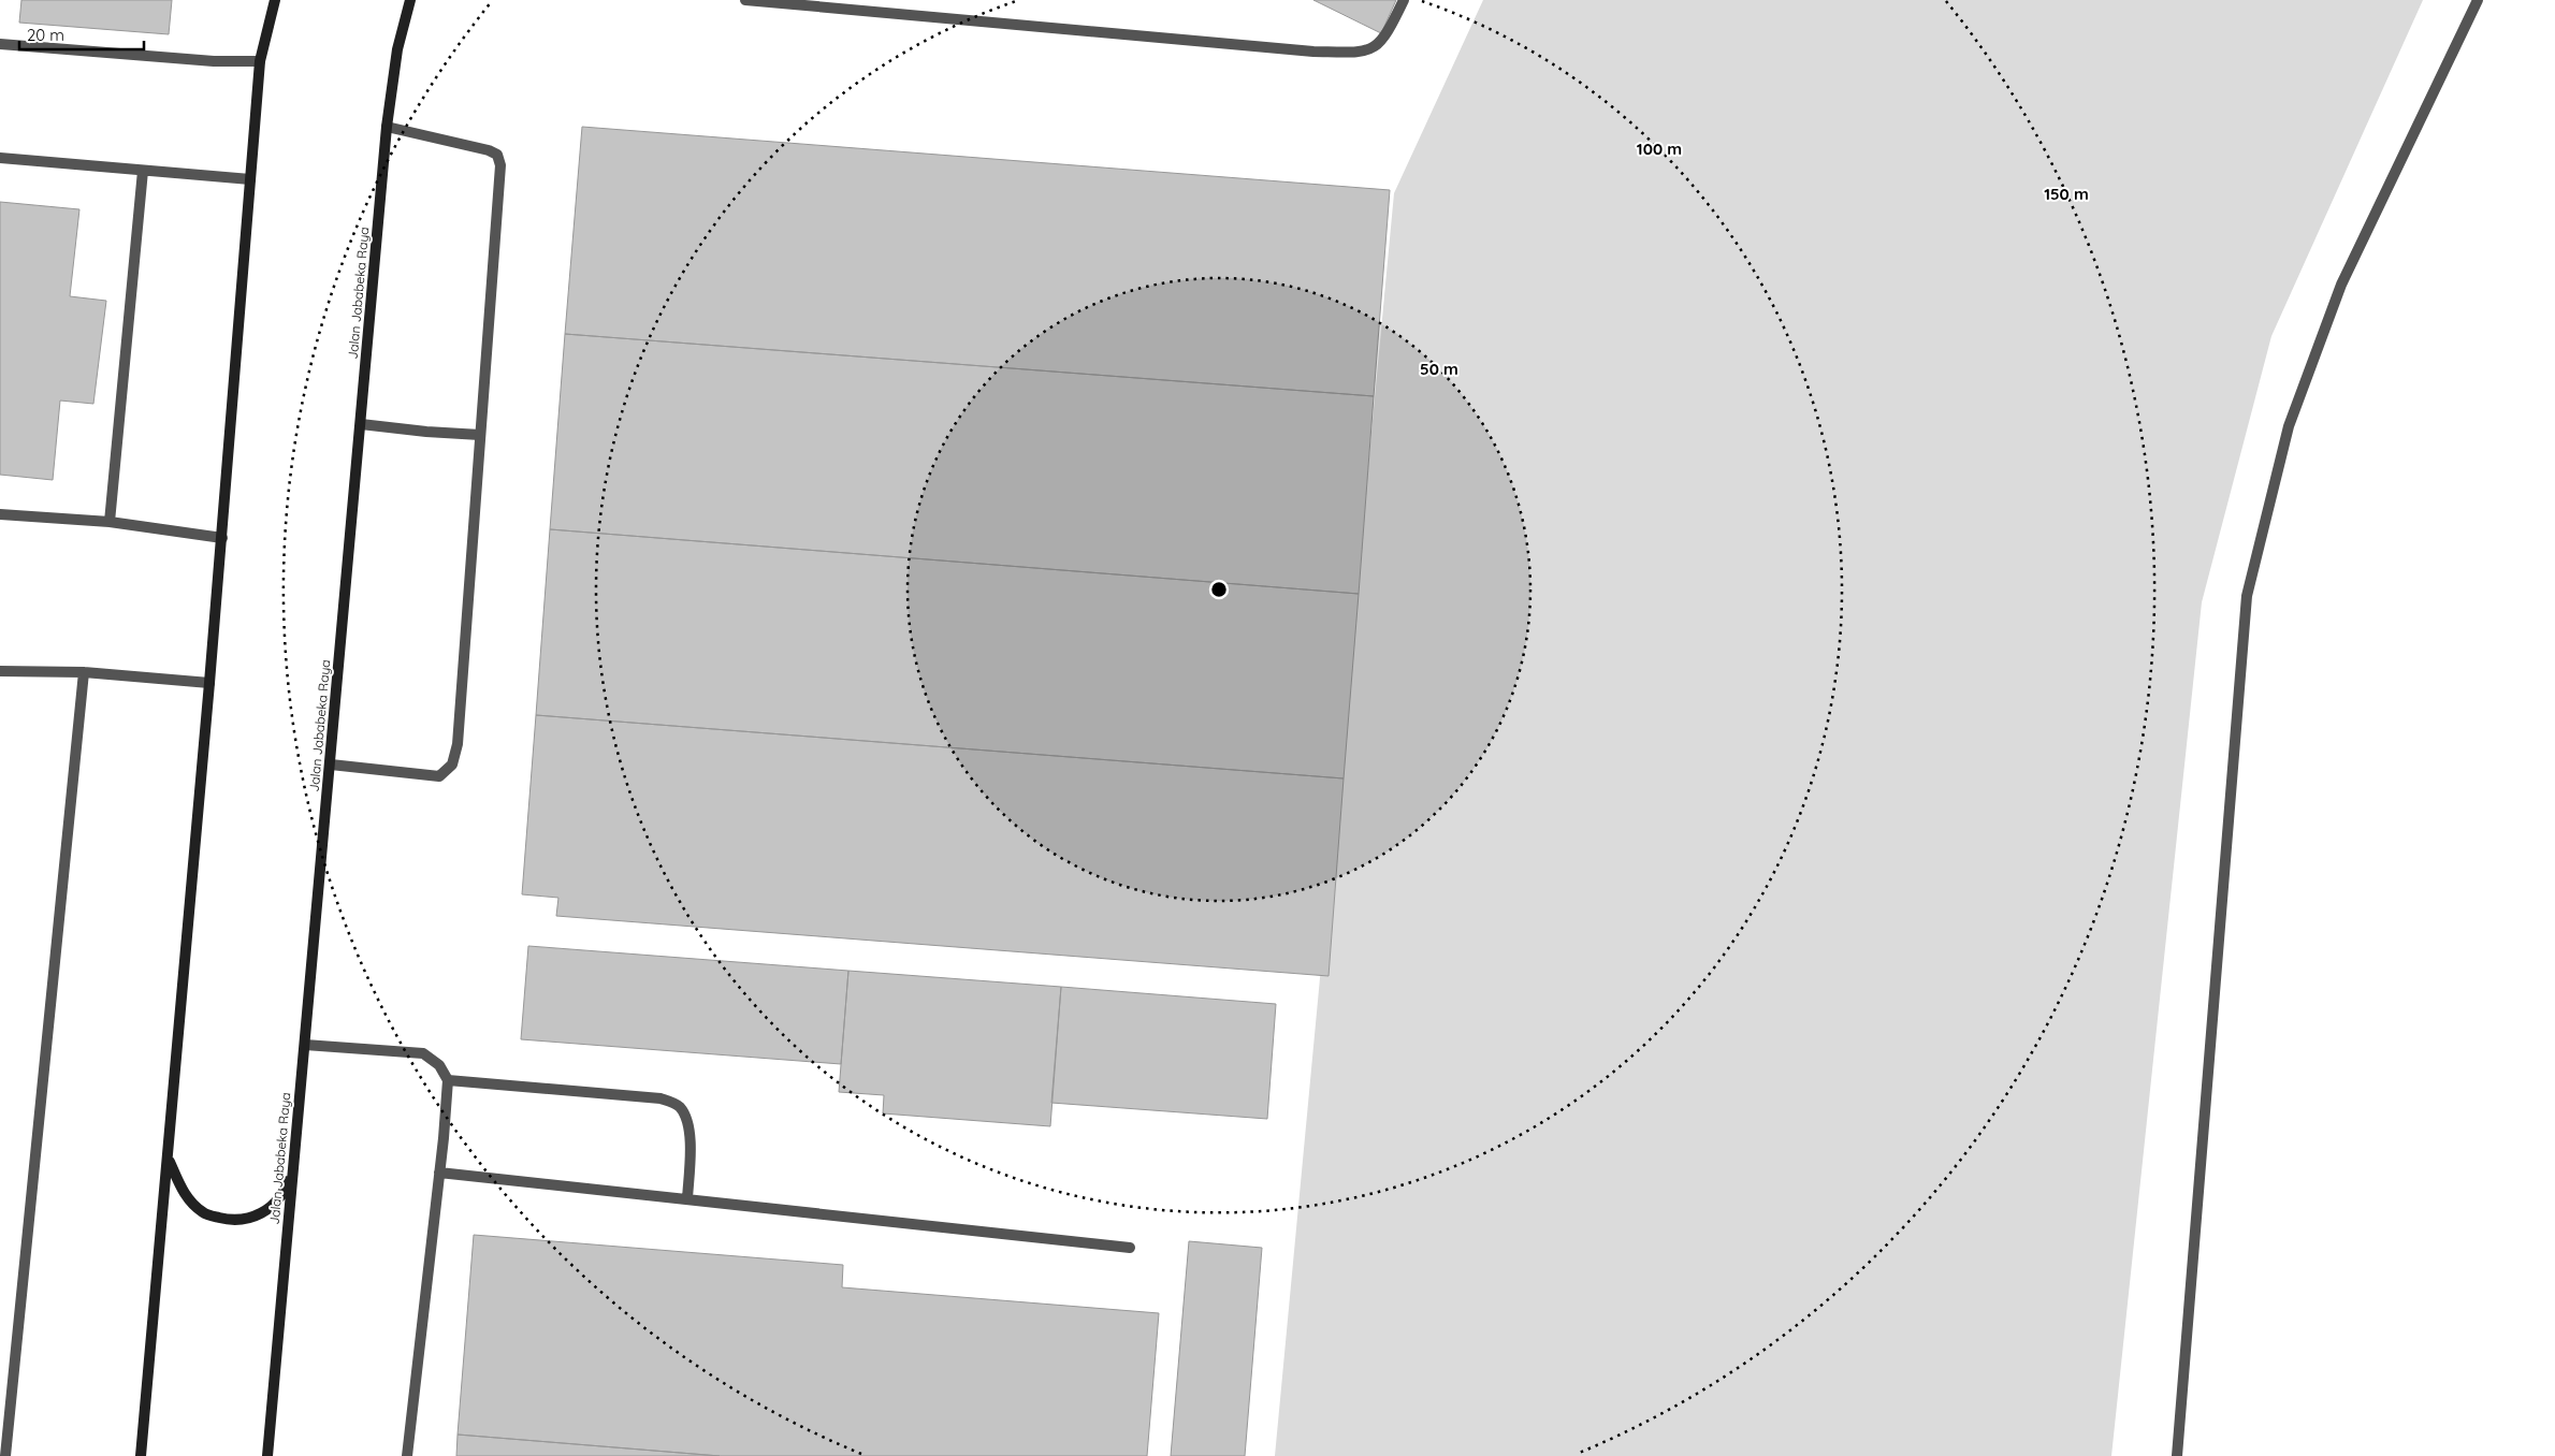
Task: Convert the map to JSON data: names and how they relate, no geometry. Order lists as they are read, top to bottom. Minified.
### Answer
{"streets":{"main road":["Jalan Jababeka Raya"]},"scale_bar":"20 m","rings":["100 m","150 m","50 m"]}
